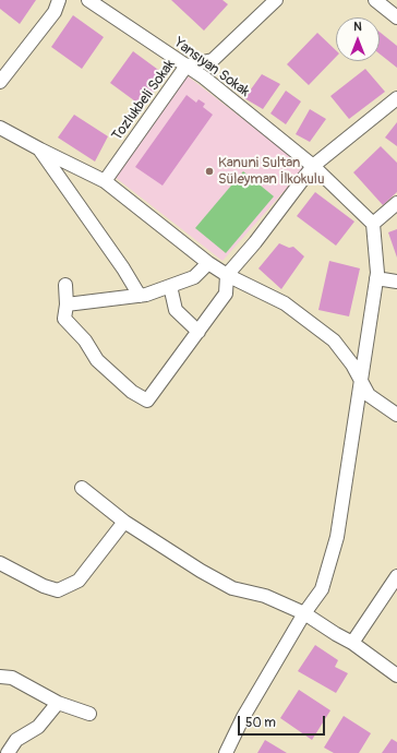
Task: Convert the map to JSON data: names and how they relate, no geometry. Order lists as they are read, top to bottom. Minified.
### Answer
{"streets":{"street":["Yansıyan Sokak","Tozlukbeli Sokak"]},"crossings":[["Yansıyan Sokak","Tozlukbeli Sokak"]],"places":["Kanuni Sultan Süleyman İlkokulu"],"scale_bar":"50 m","north":"top"}
